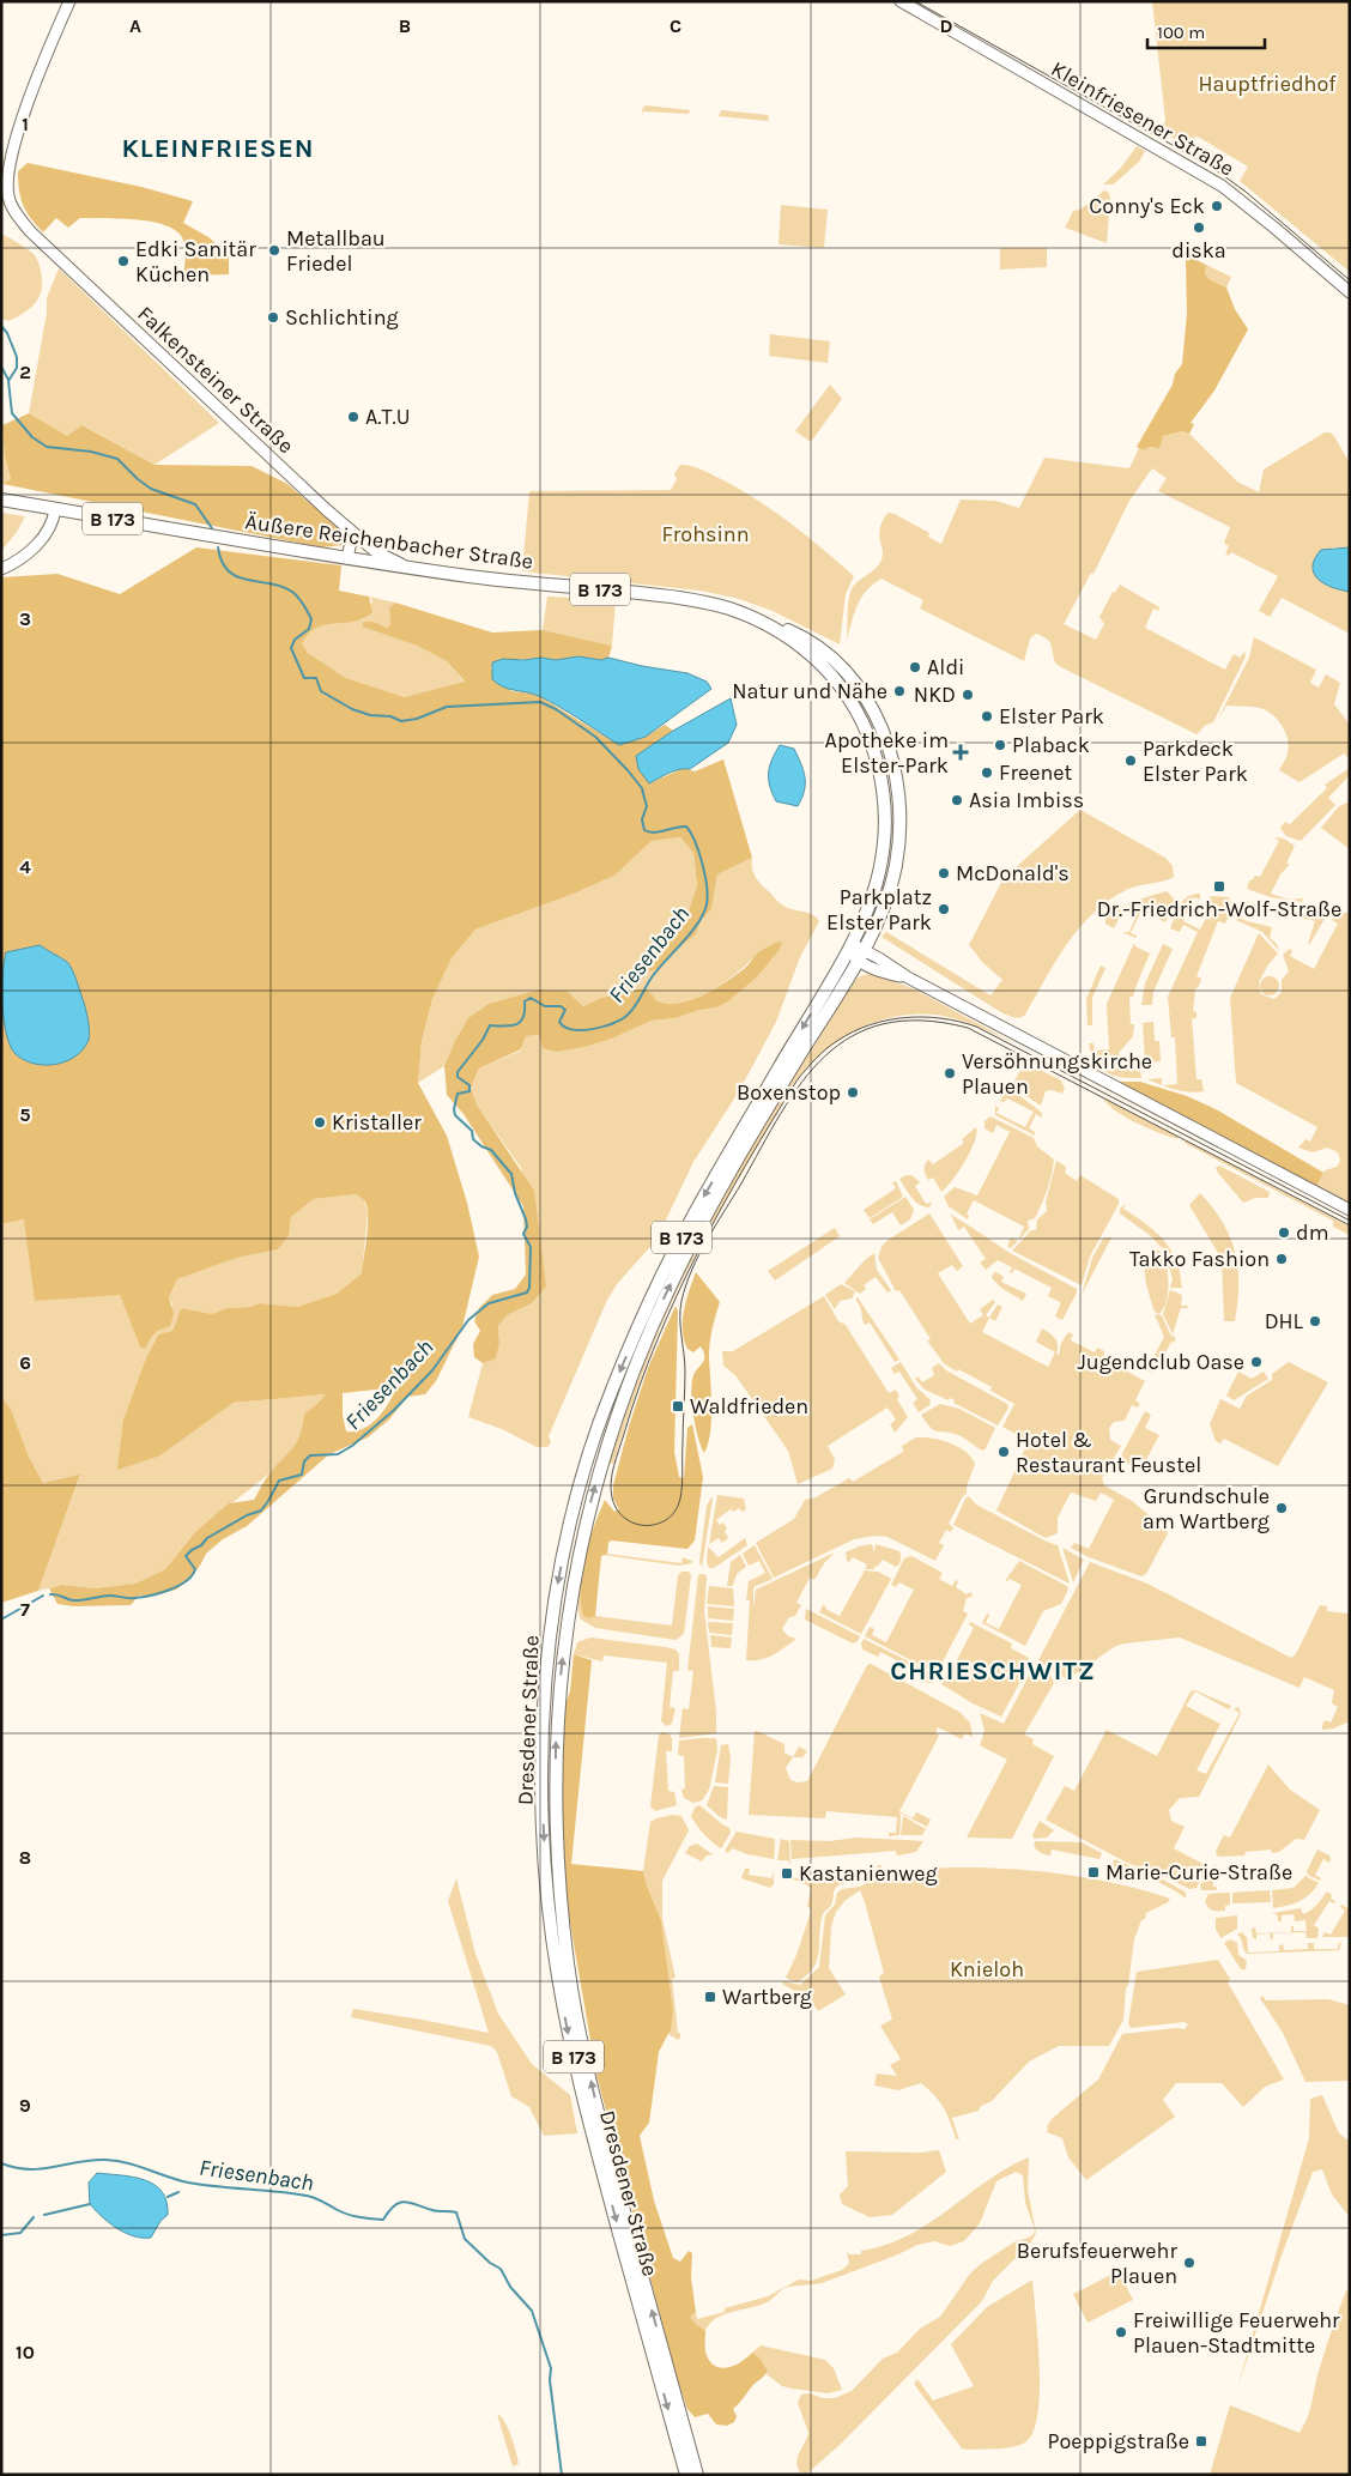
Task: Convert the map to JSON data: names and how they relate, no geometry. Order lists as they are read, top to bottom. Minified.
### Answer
{"streets":{"main road":["B 173","Äußere Reichenbacher Straße","Dresdener Straße"],"street":["Kleinfriesener Straße","Falkensteiner Straße"]},"crossings":[["Falkensteiner Straße","Äußere Reichenbacher Straße"],["B 173","Äußere Reichenbacher Straße"],["Äußere Reichenbacher Straße","Dresdener Straße"]],"districts":["KLEINFRIESEN","CHRIESCHWITZ"],"water":["Friesenbach"],"parks":["Hauptfriedhof","Frohsinn","Knieloh"],"places":{"other":["Conny's Eck","diska","Metallbau Friedel","Edki Sanitär Küchen","Schlichting","A.T.U","Aldi","Natur und Nähe","NKD","Elster Park","Plaback","Parkdeck Elster Park","Freenet","Asia Imbiss","McDonald's","Parkplatz Elster Park","Versöhnungskirche Plauen","Boxenstop","Kristaller","dm","Takko Fashion","DHL","Jugendclub Oase","Hotel & Restaurant Feustel","Grundschule am Wartberg","Berufsfeuerwehr Plauen","Freiwillige Feuerwehr Plauen-Stadtmitte"],"health":["Apotheke im Elster-Park"],"transit":["Dr.-Friedrich-Wolf-Straße","Waldfrieden","Marie-Curie-Straße","Kastanienweg","Wartberg","Poeppigstraße"]},"scale_bar":"100 m","grid":{"columns":["A","B","C","D"],"rows":["1","2","3","4","5","6","7","8","9","10"]}}
